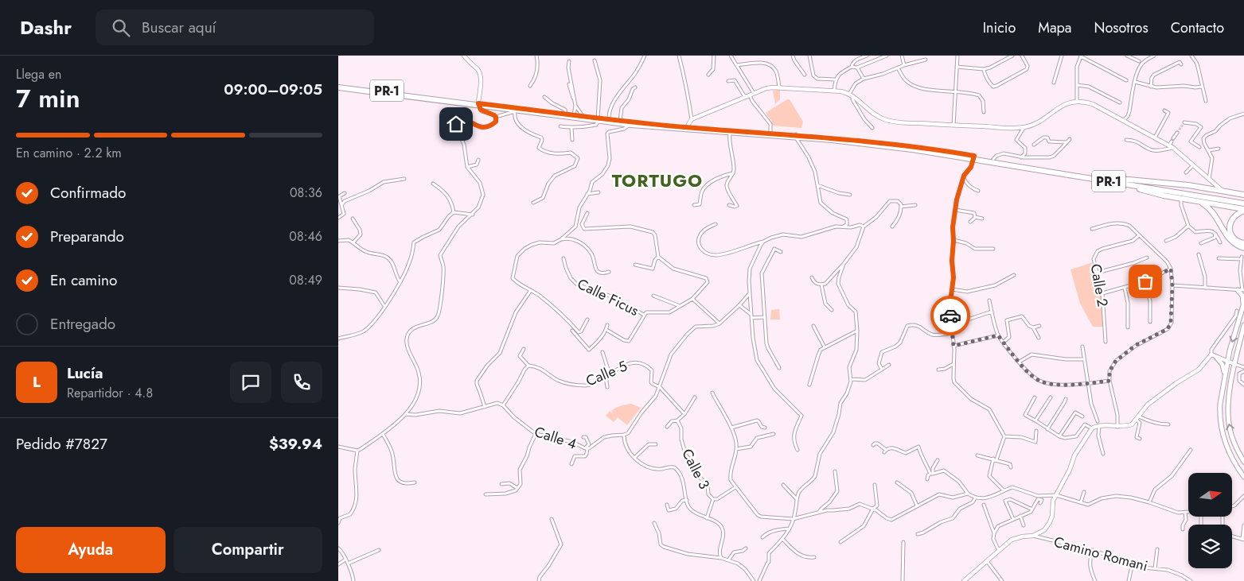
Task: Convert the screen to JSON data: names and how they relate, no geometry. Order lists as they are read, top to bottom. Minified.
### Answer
{"streets":{"highway":["PR-1"],"street":["Calle 2","Calle Ficus","Calle 5","Calle 4","Calle 3","Camino Romani"]},"districts":["TORTUGO"],"north":"right","page":{"header":"Dashr","search":"Buscar aquí","nav":["Inicio","Mapa","Nosotros","Contacto"],"heading":["7 min","Llega en","09:00–09:05"],"panel":["Lucía","Repartidor · 4.8","Pedido #7827","$39.94"],"bar":"En camino · 2.2 km","list":[["Confirmado","08:36"],["Preparando","08:46"],["En camino","08:49"],"Entregado"],"round":"L","buttons":["Ayuda","Compartir"]}}
